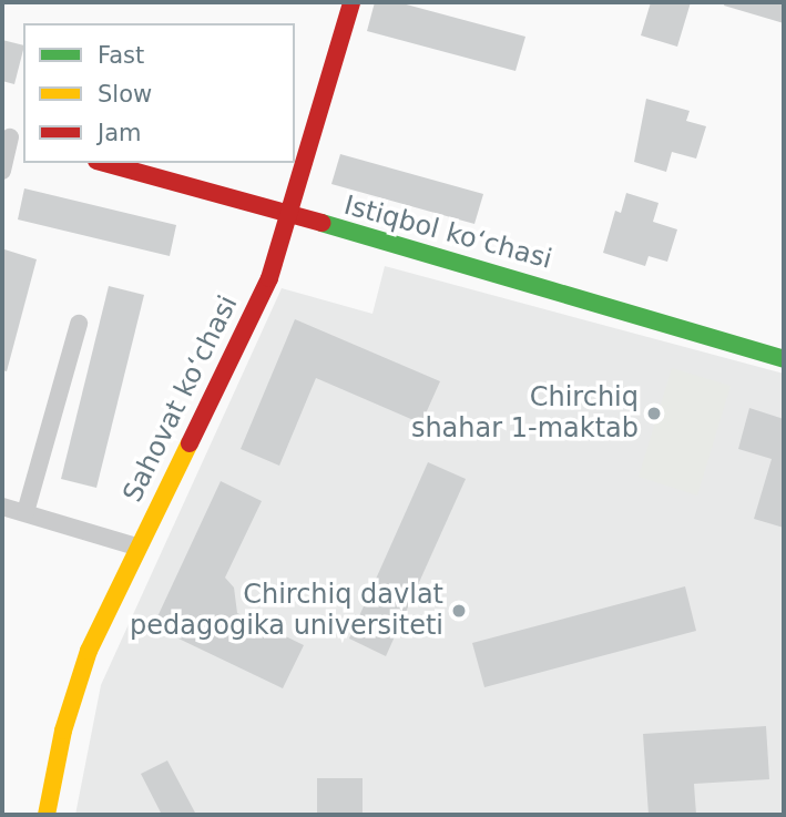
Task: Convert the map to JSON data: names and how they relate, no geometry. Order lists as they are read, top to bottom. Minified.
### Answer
{"streets":{"street":["Istiqbol ko‘chasi","Sahovat ko‘chasi"]},"crossings":[["Istiqbol ko‘chasi","Sahovat ko‘chasi"]],"places":["Chirchiq shahar 1-maktab","Chirchiq davlat pedagogika universiteti"],"legend":["Fast","Slow","Jam"]}
